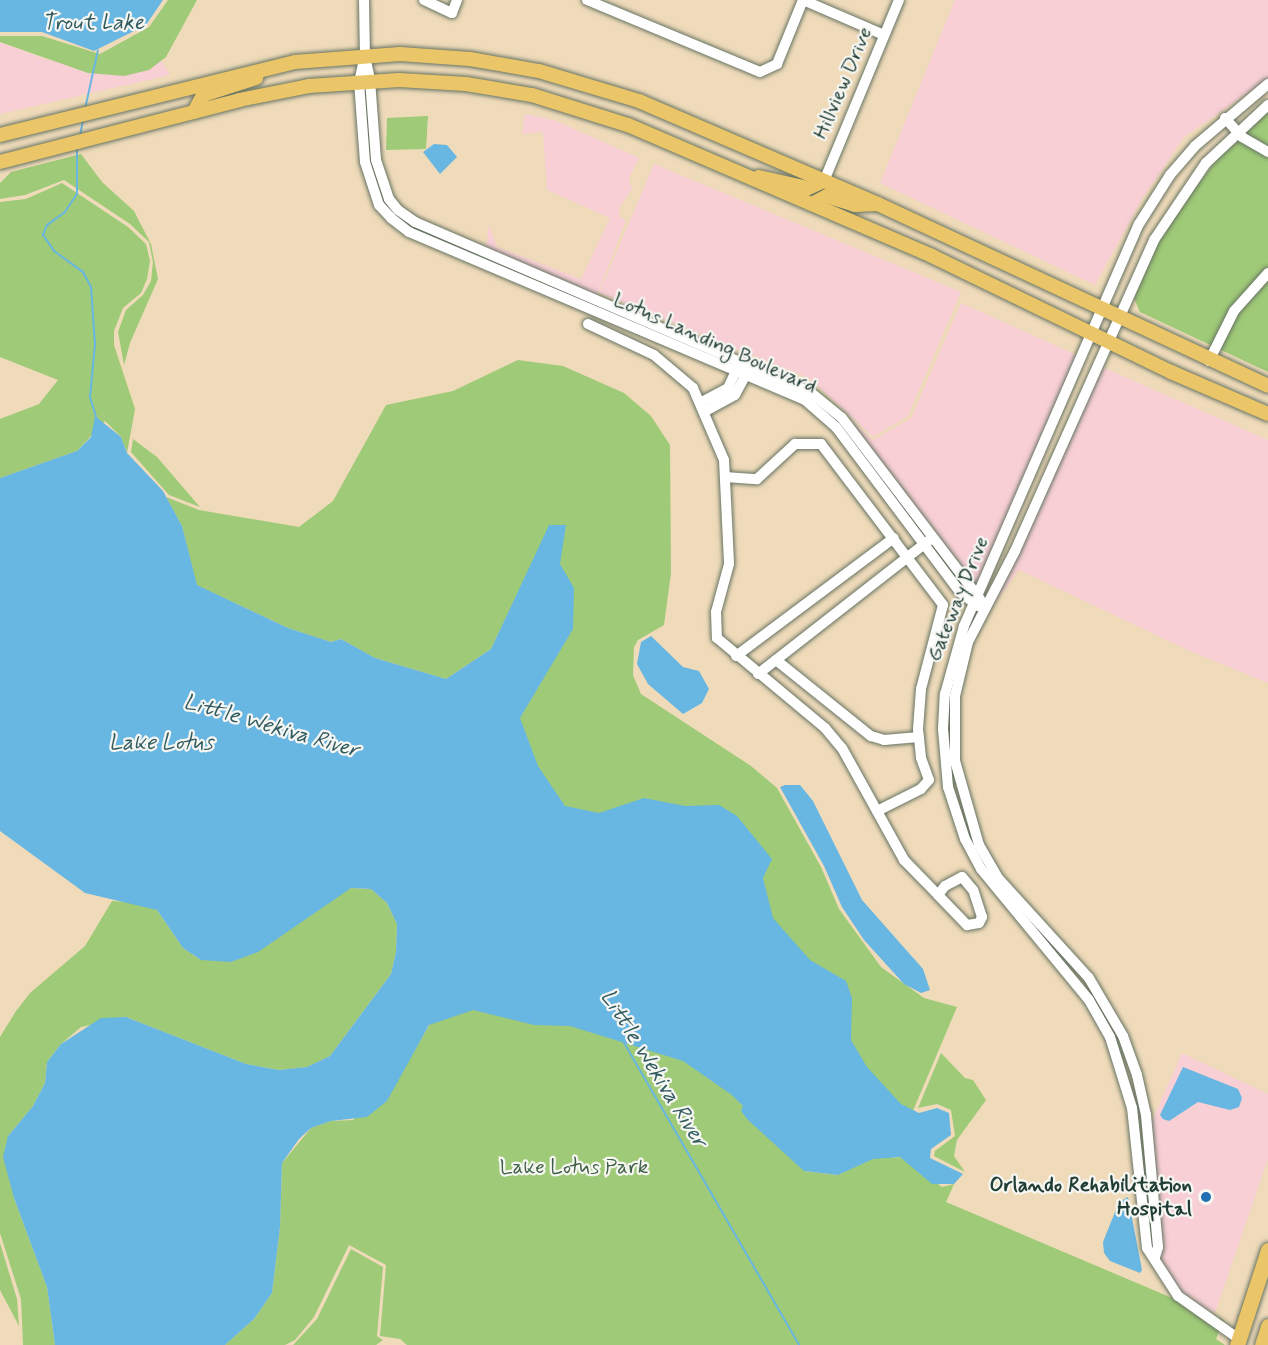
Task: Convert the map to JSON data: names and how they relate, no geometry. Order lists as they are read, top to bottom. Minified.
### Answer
{"streets":{"street":["Hillview Drive","Lotus Landing Boulevard","Gateway Drive"]},"crossings":[["Lotus Landing Boulevard","Gateway Drive"]],"water":["Trout Lake","Little Wekiva River","Lake Lotus"],"parks":["Lake Lotus Park"],"places":["Orlando Rehabilitation Hospital"]}
